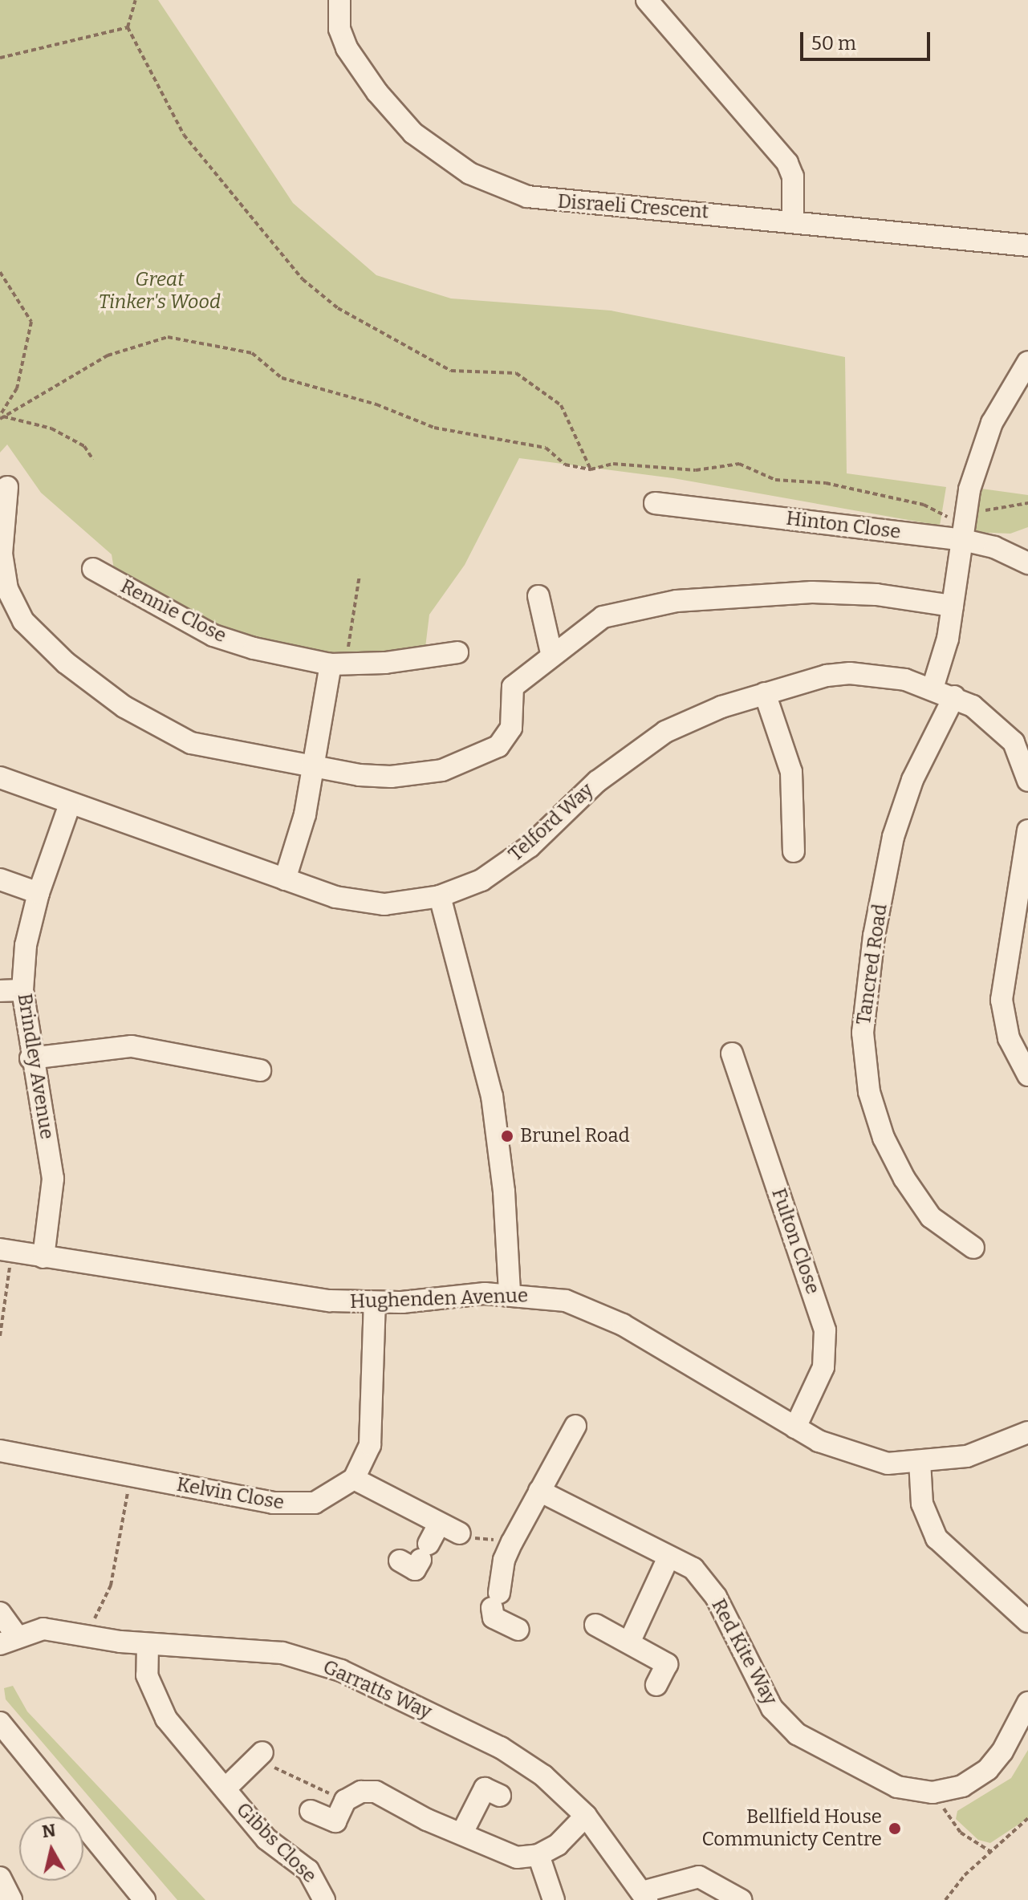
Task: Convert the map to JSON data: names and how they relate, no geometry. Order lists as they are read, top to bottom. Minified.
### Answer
{"streets":{"street":["Disraeli Crescent","Hinton Close","Rennie Close","Telford Way","Tancred Road","Brindley Avenue","Fulton Close","Hughenden Avenue","Kelvin Close","Red Kite Way","Garratts Way","Gibbs Close"]},"crossings":[["Telford Way","Tancred Road"],["Telford Way","Brindley Avenue"],["Brindley Avenue","Hughenden Avenue"],["Fulton Close","Hughenden Avenue"],["Garratts Way","Gibbs Close"]],"parks":["Great Tinker's Wood"],"places":["Brunel Road","Bellfield House Communicty Centre"],"scale_bar":"50 m","north":"top"}
